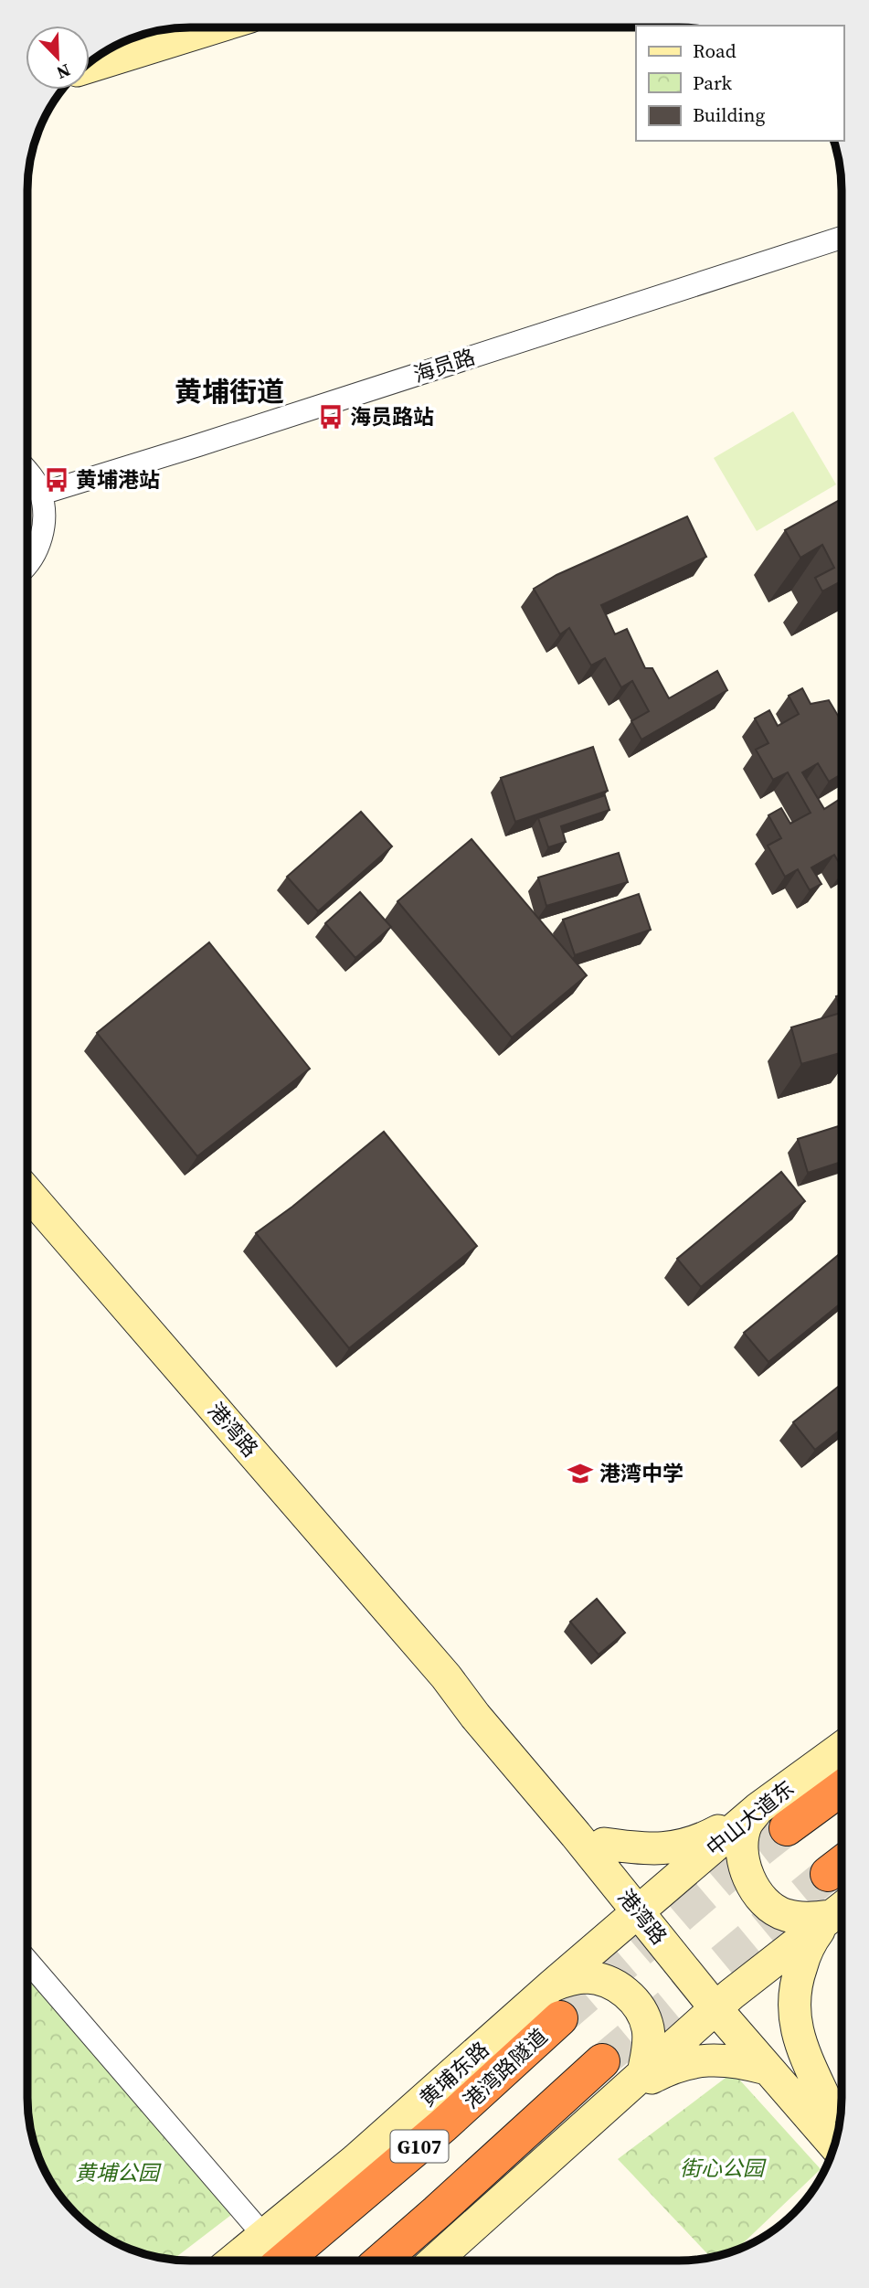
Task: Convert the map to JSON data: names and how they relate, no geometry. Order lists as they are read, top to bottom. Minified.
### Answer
{"streets":{"highway":["港湾路隧道","G107"],"street":["海员路","港湾路","中山大道东"]},"crossings":[["港湾路","中山大道东"]],"districts":["黄埔街道"],"parks":["街心公园","黄埔公园"],"places":{"bus stop":["海员路站","黄埔港站"],"school or university":["港湾中学"]},"legend":["Road","Park","Building"],"north":"bottom right"}
